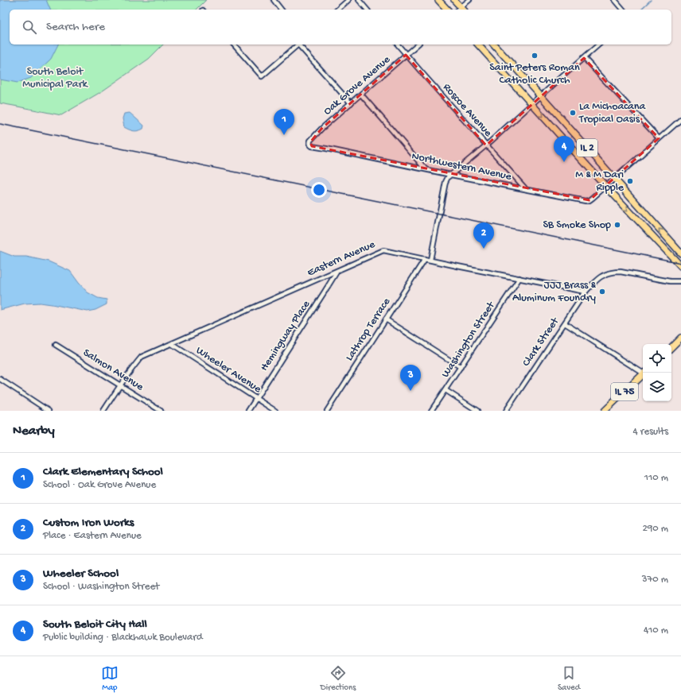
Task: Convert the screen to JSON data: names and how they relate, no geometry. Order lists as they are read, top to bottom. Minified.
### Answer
{"streets":{"main road":["IL 2","IL 75"],"street":["Oak Grove Avenue","Roscoe Avenue","Northwestern Avenue","Eastern Avenue","Lathrop Terrace","Hemingway Place","Washington Street","Clark Street","Salmon Avenue","Wheeler Avenue"]},"crossings":[["Oak Grove Avenue","Roscoe Avenue"],["Oak Grove Avenue","Northwestern Avenue"],["Roscoe Avenue","Northwestern Avenue"],["IL 2","Northwestern Avenue"],["Eastern Avenue","Lathrop Terrace"],["Eastern Avenue","Hemingway Place"],["Eastern Avenue","Washington Street"],["Eastern Avenue","Clark Street"],["Eastern Avenue","Salmon Avenue"],["Eastern Avenue","Wheeler Avenue"],["Hemingway Place","Wheeler Avenue"]],"parks":["South Beloit Municipal Park"],"places":["Saint Peters Roman Catholic Church","La Michoacana Tropical Oasis","M & M Dari Ripple","SB Smoke Shop","JJJ Brass & Aluminum Foundry"],"page":{"search":"Search here","pins":["1","4","2","3"],"heading":["Nearby","4 results"],"list":[{"mark":"1","name":"Clark Elementary School","note":"School · Oak Grove Avenue","value":"110 m"},{"mark":"2","name":"Custom Iron Works","note":"Place · Eastern Avenue","value":"290 m"},{"mark":"3","name":"Wheeler School","note":"School · Washington Street","value":"370 m"},{"mark":"4","name":"South Beloit City Hall","note":"Public building · Blackhawk Boulevard","value":"410 m"}],"nav":["Map","Directions","Saved"]}}
